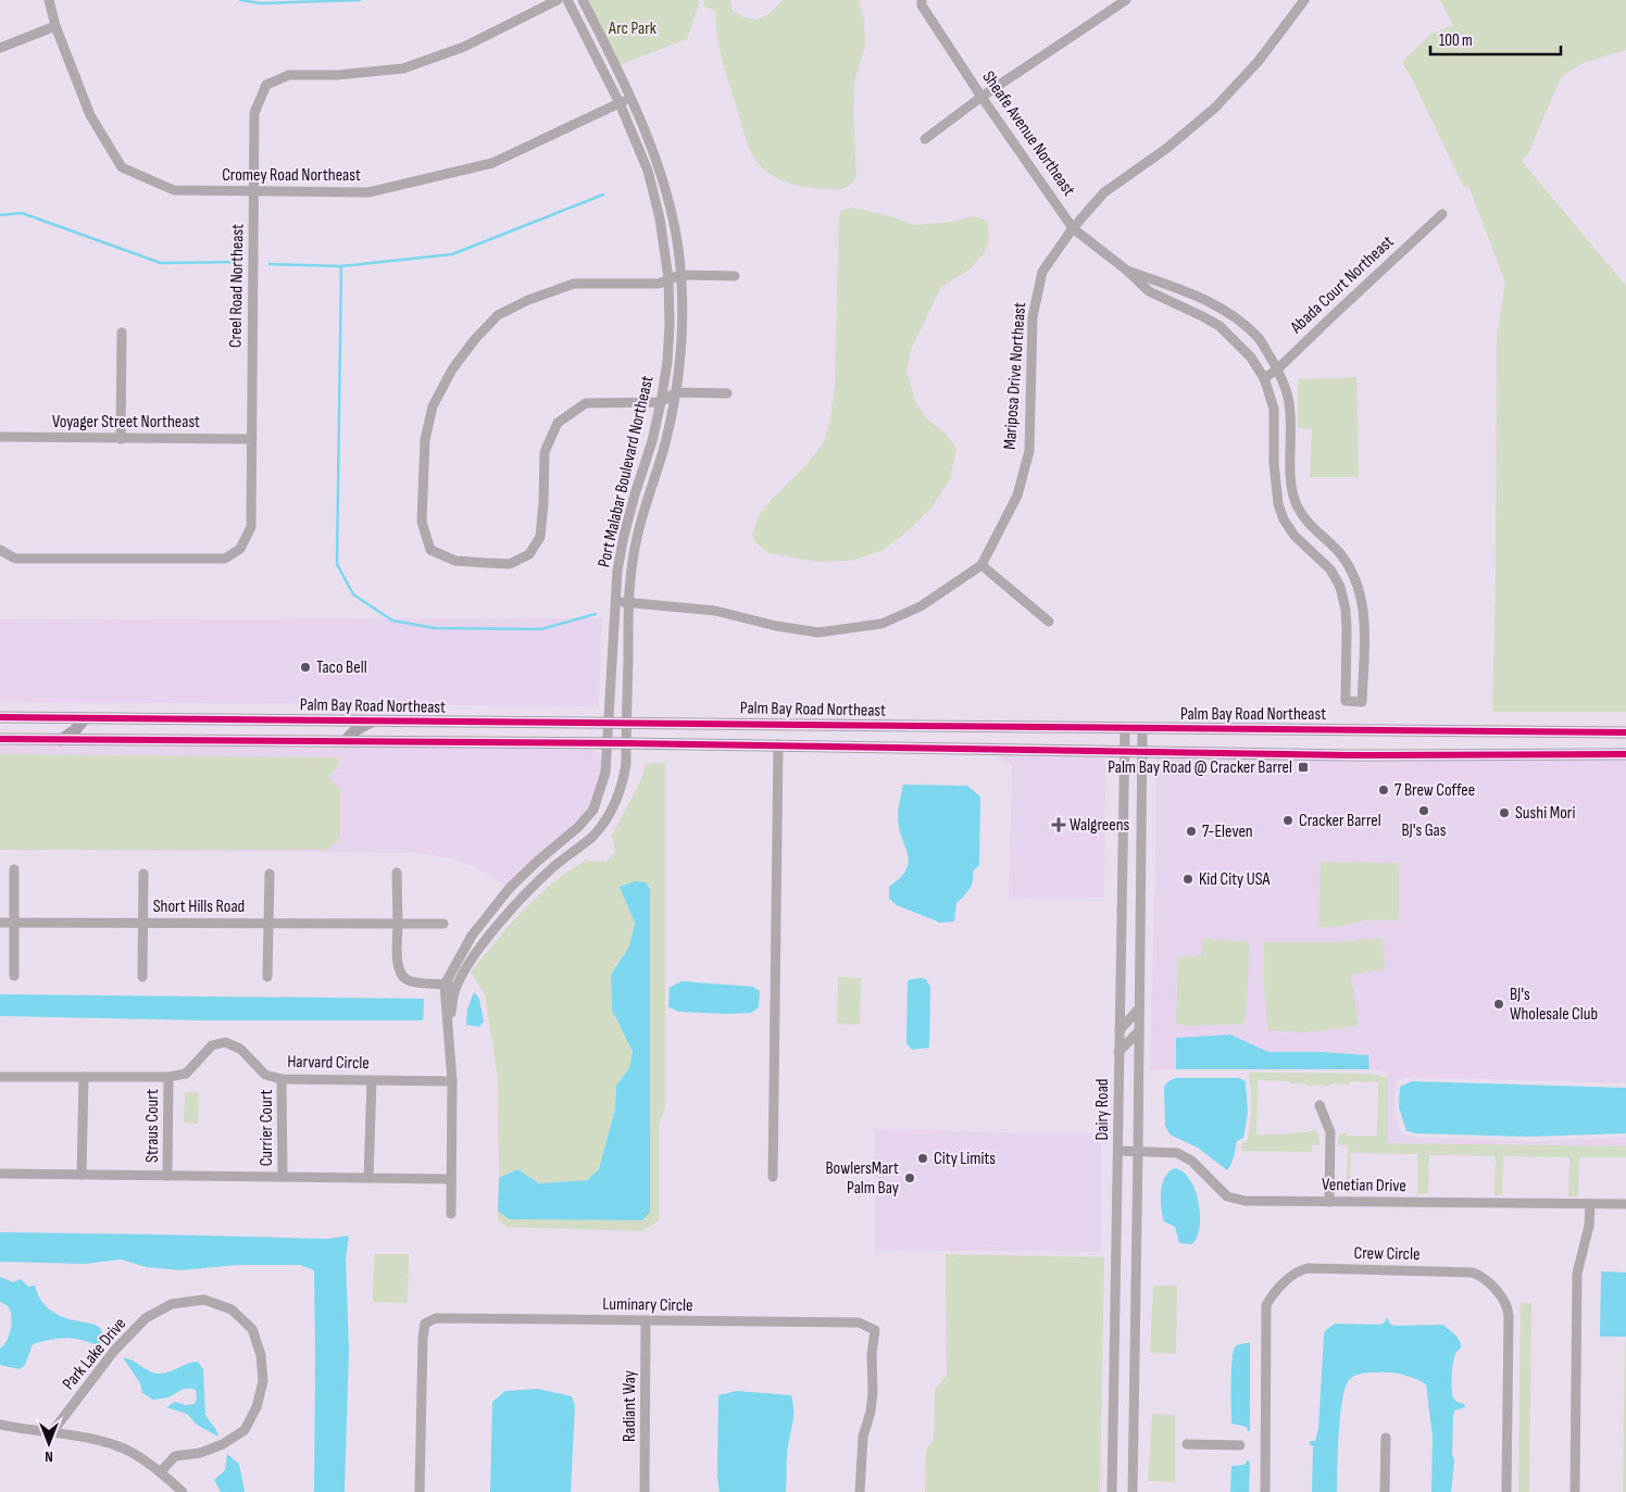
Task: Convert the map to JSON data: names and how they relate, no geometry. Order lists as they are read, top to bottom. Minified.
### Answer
{"streets":{"main road":["Palm Bay Road Northeast"],"street":["Sheafe Avenue Northeast","Cromey Road Northeast","Abada Court Northeast","Creel Road Northeast","Mariposa Drive Northeast","Voyager Street Northeast","Port Malabar Boulevard Northeast","Short Hills Road","Harvard Circle","Dairy Road","Straus Court","Currier Court","Venetian Drive","Crew Circle","Luminary Circle","Park Lake Drive","Radiant Way"]},"crossings":[["Sheafe Avenue Northeast","Abada Court Northeast"],["Sheafe Avenue Northeast","Mariposa Drive Northeast"],["Cromey Road Northeast","Creel Road Northeast"],["Cromey Road Northeast","Port Malabar Boulevard Northeast"],["Creel Road Northeast","Voyager Street Northeast"],["Mariposa Drive Northeast","Port Malabar Boulevard Northeast"],["Port Malabar Boulevard Northeast","Palm Bay Road Northeast"],["Palm Bay Road Northeast","Dairy Road"],["Harvard Circle","Straus Court"],["Harvard Circle","Currier Court"],["Dairy Road","Venetian Drive"],["Luminary Circle","Radiant Way"]],"parks":["Arc Park"],"places":{"other":["Taco Bell","7 Brew Coffee","BJ's Gas","Sushi Mori","Cracker Barrel","7-Eleven","Kid City USA","BJ's Wholesale Club","City Limits","BowlersMart Palm Bay"],"transit":["Palm Bay Road @ Cracker Barrel"],"health":["Walgreens"]},"scale_bar":"100 m","north":"bottom"}
